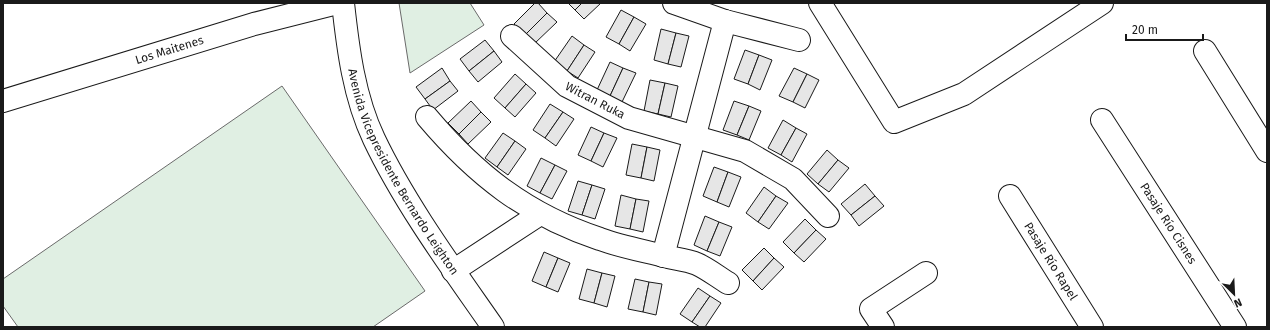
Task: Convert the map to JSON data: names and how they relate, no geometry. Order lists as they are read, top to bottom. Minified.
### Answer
{"streets":{"street":["Los Maitenes","Witran Ruka","Avenida Vicepresidente Bernardo Leighton","Pasaje Río Cisnes","Pasaje Río Rapel"]},"scale_bar":"20 m","north":"bottom right"}
